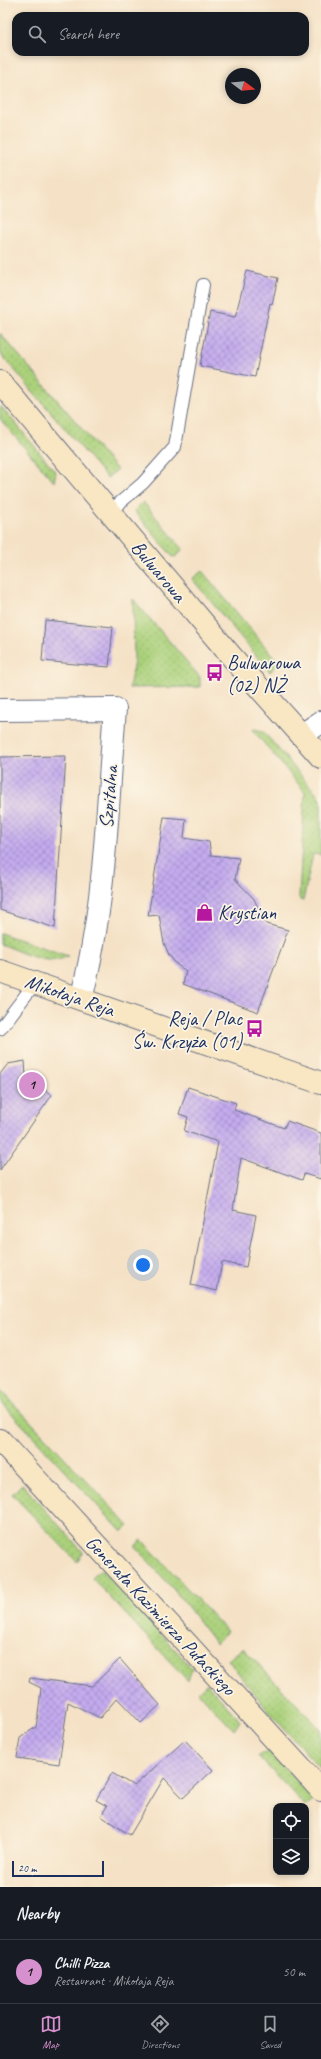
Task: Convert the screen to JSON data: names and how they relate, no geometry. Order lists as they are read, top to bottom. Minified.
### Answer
{"streets":{"street":["Bulwarowa","Szpitalna","Mikołaja Reja","Generała Kazimierza Pułaskiego"]},"crossings":[["Szpitalna","Mikołaja Reja"]],"places":{"bus stop":["Bulwarowa (02) NŻ","Reja / Plac Św. Krzyża (01)"],"shop":["Krystian"]},"scale_bar":"20 m","north":"right","page":{"search":"Search here","pins":"1","scale":"20 m","heading":"Nearby","list":[{"mark":"1","name":"Chilli Pizza","note":"Restaurant · Mikołaja Reja","value":"50 m"}],"nav":["Map","Directions","Saved"]}}
